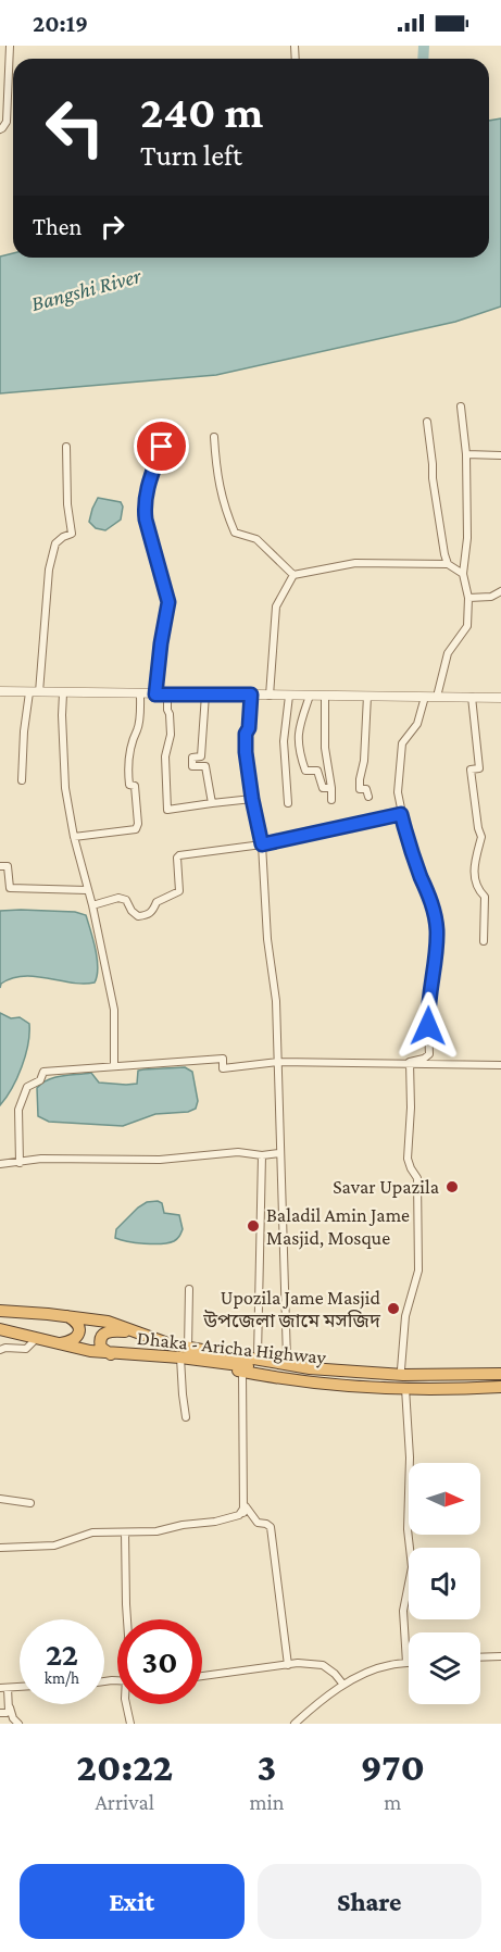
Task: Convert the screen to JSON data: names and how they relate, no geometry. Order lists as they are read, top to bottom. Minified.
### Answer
{"streets":{"highway":["Dhaka - Aricha Highway"]},"water":["Bangshi River"],"places":["Savar Upazila","Baladil Amin Jame Masjid, Mosque","Upozila Jame Masjid উপজেলা জামে মসজিদ"],"north":"right","page":{"status":"20:19","turn":["240 m","Turn left"],"then":"Then","speed":"22 km/h","limit":"30","eta":["20:22","Arrival","3","min","970","m"],"buttons":["Exit","Share"]}}
